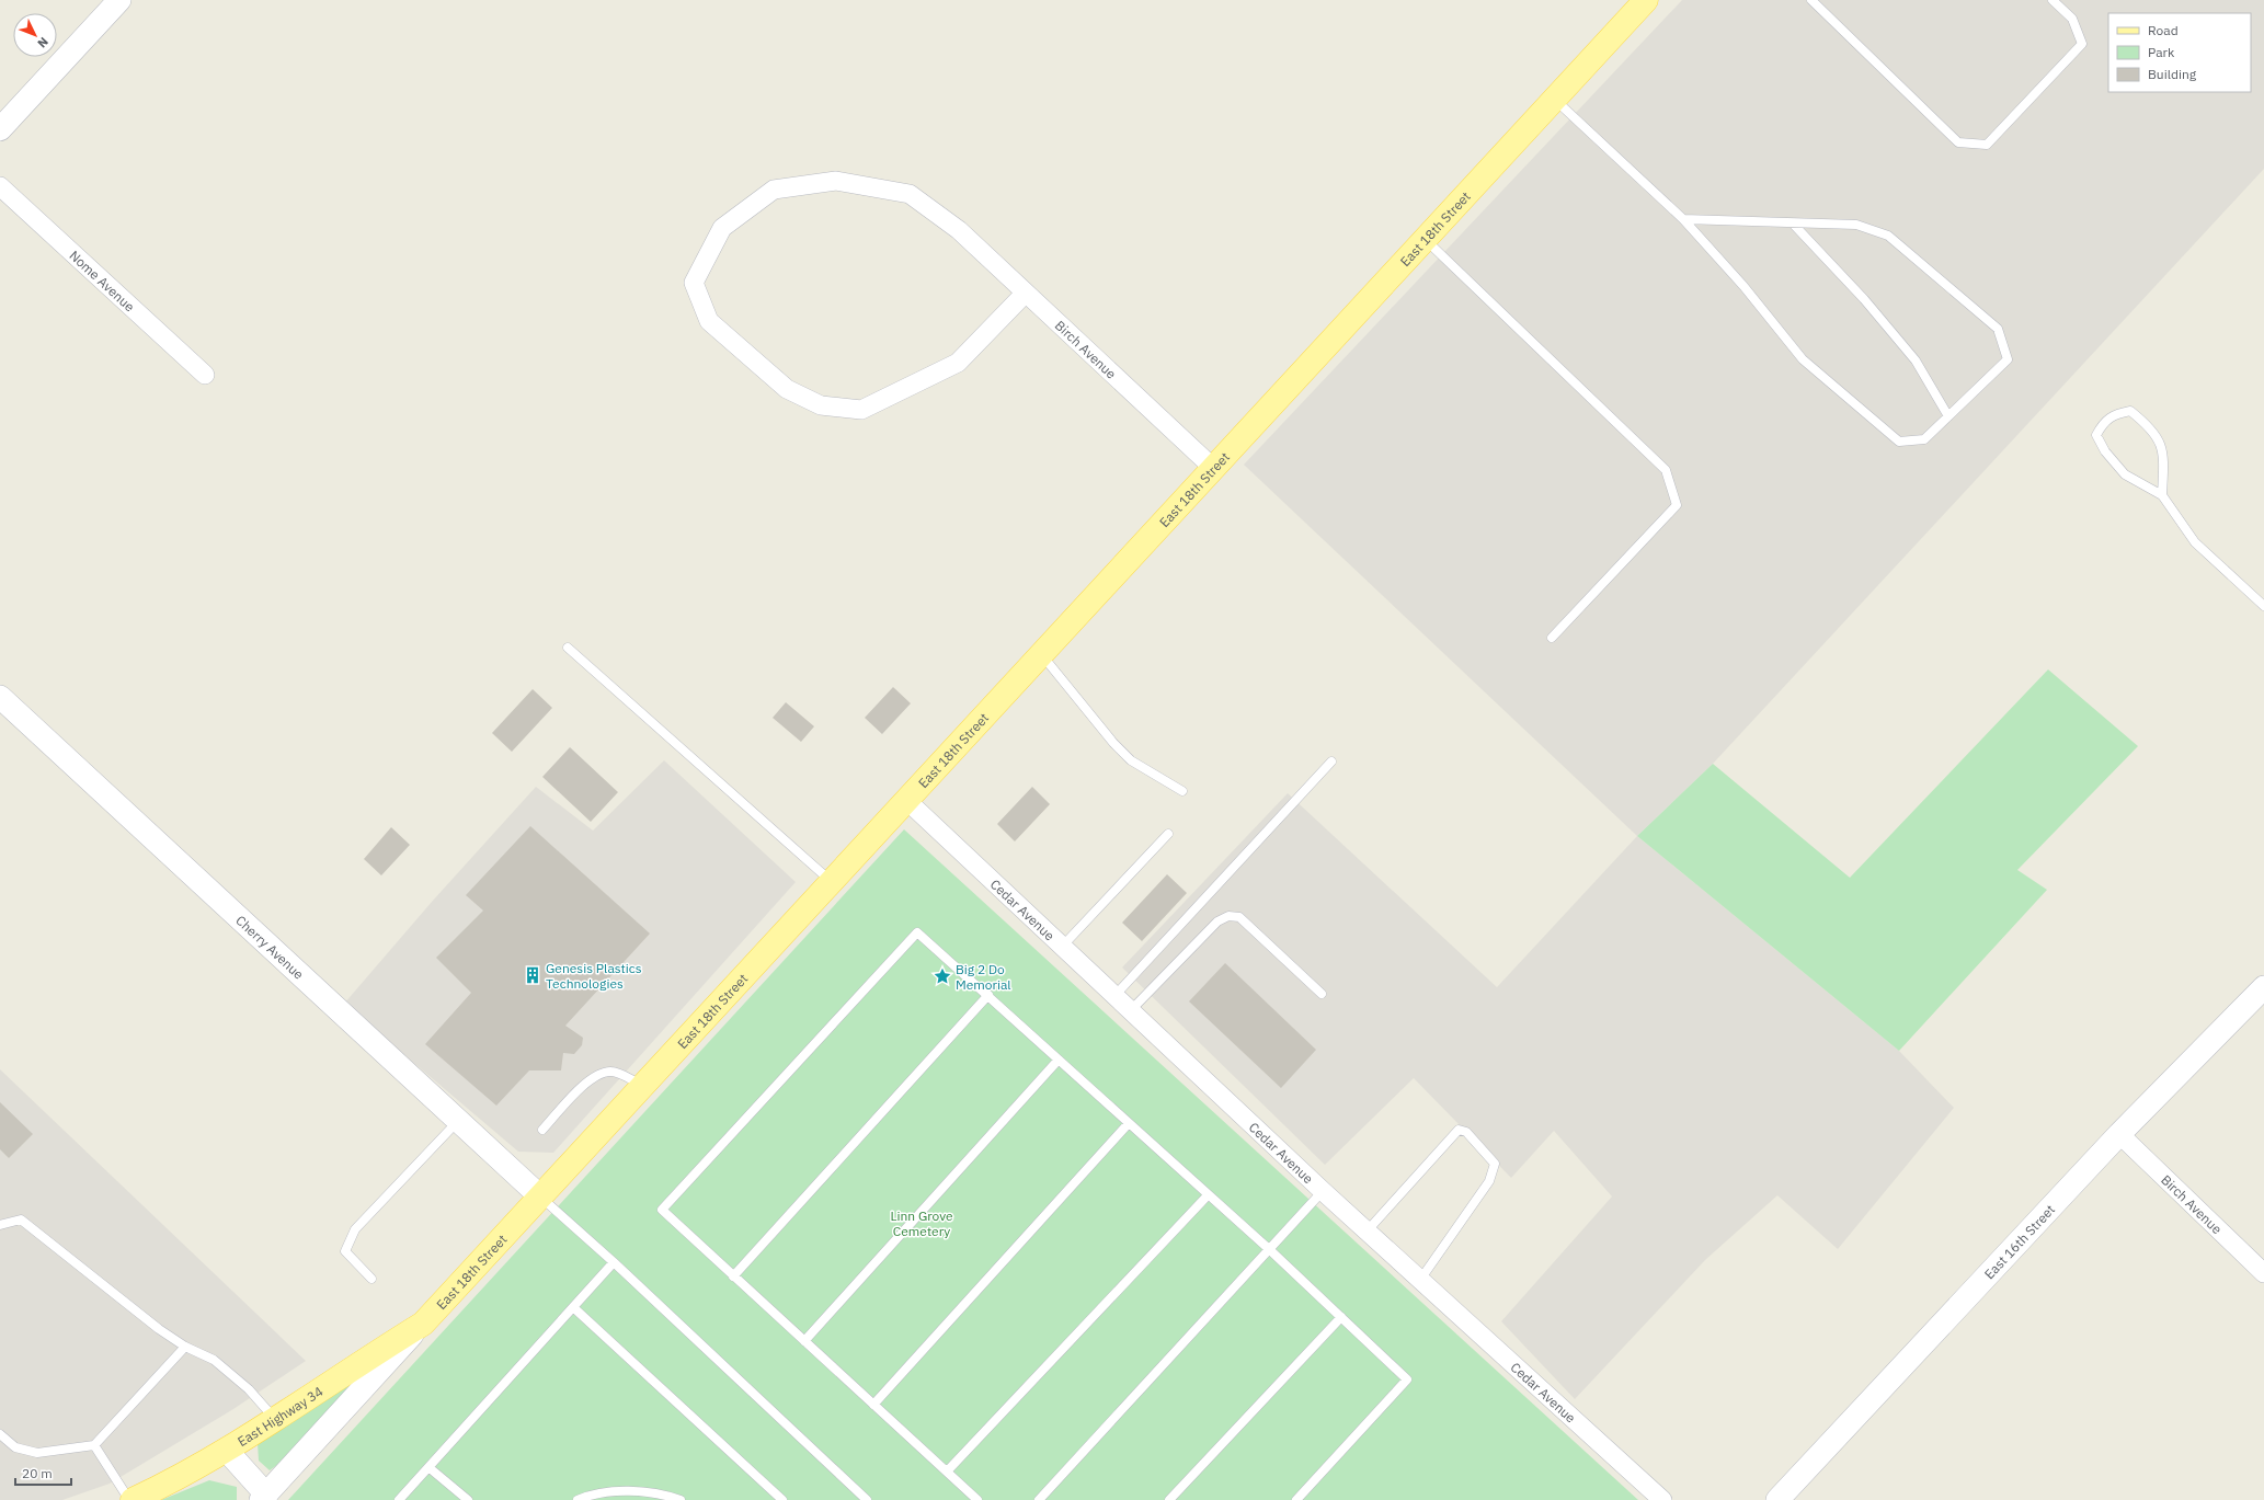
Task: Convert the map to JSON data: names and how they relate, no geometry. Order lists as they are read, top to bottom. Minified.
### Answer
{"streets":{"main road":["East 18th Street","East Highway 34"],"street":["Nome Avenue","Birch Avenue","Cedar Avenue","Cherry Avenue","East 16th Street"]},"crossings":[["East 18th Street","Birch Avenue"],["East 18th Street","Cedar Avenue"],["East 18th Street","Cherry Avenue"],["East 18th Street","East Highway 34"],["Birch Avenue","East 16th Street"]],"parks":["Linn Grove Cemetery"],"places":{"building":["Genesis Plastics Technologies"],"place":["Big 2 Do Memorial"]},"legend":["Road","Park","Building"],"scale_bar":"20 m","north":"bottom right"}
